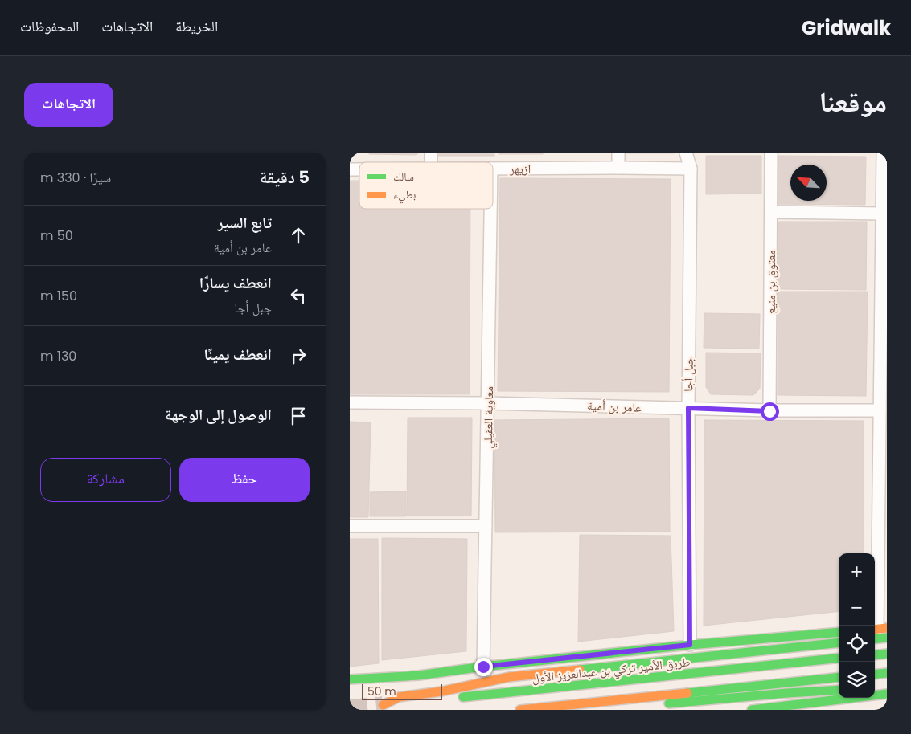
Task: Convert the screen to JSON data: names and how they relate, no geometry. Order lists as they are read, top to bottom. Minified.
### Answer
{"streets":{"main road":["طريق الأمير تركي بن عبدالعزيز الأول"],"street":["ازيهر","معتوق بن منيع","جبل أجا","عامر بن أمية","معاوية العقيلي"]},"crossings":[["ازيهر","جبل أجا"],["معتوق بن منيع","عامر بن أمية"],["جبل أجا","عامر بن أمية"],["عامر بن أمية","معاوية العقيلي"]],"legend":["سالك","بطيء"],"scale_bar":"50 m","north":"top left","page":{"header":"Gridwalk","nav":["الخريطة","الاتجاهات","المحفوظات"],"title":"موقعنا","buttons":["الاتجاهات",["حفظ","مشاركة"]],"heading":["5 دقيقة","سيرًا · 330 m"],"list":[["تابع السير","عامر بن أمية","50 m"],["انعطف يسارًا","جبل أجا","150 m"],["انعطف يمينًا","130 m"],"الوصول إلى الوجهة"],"map_buttons":["+","−"],"scale":"50 m"}}
